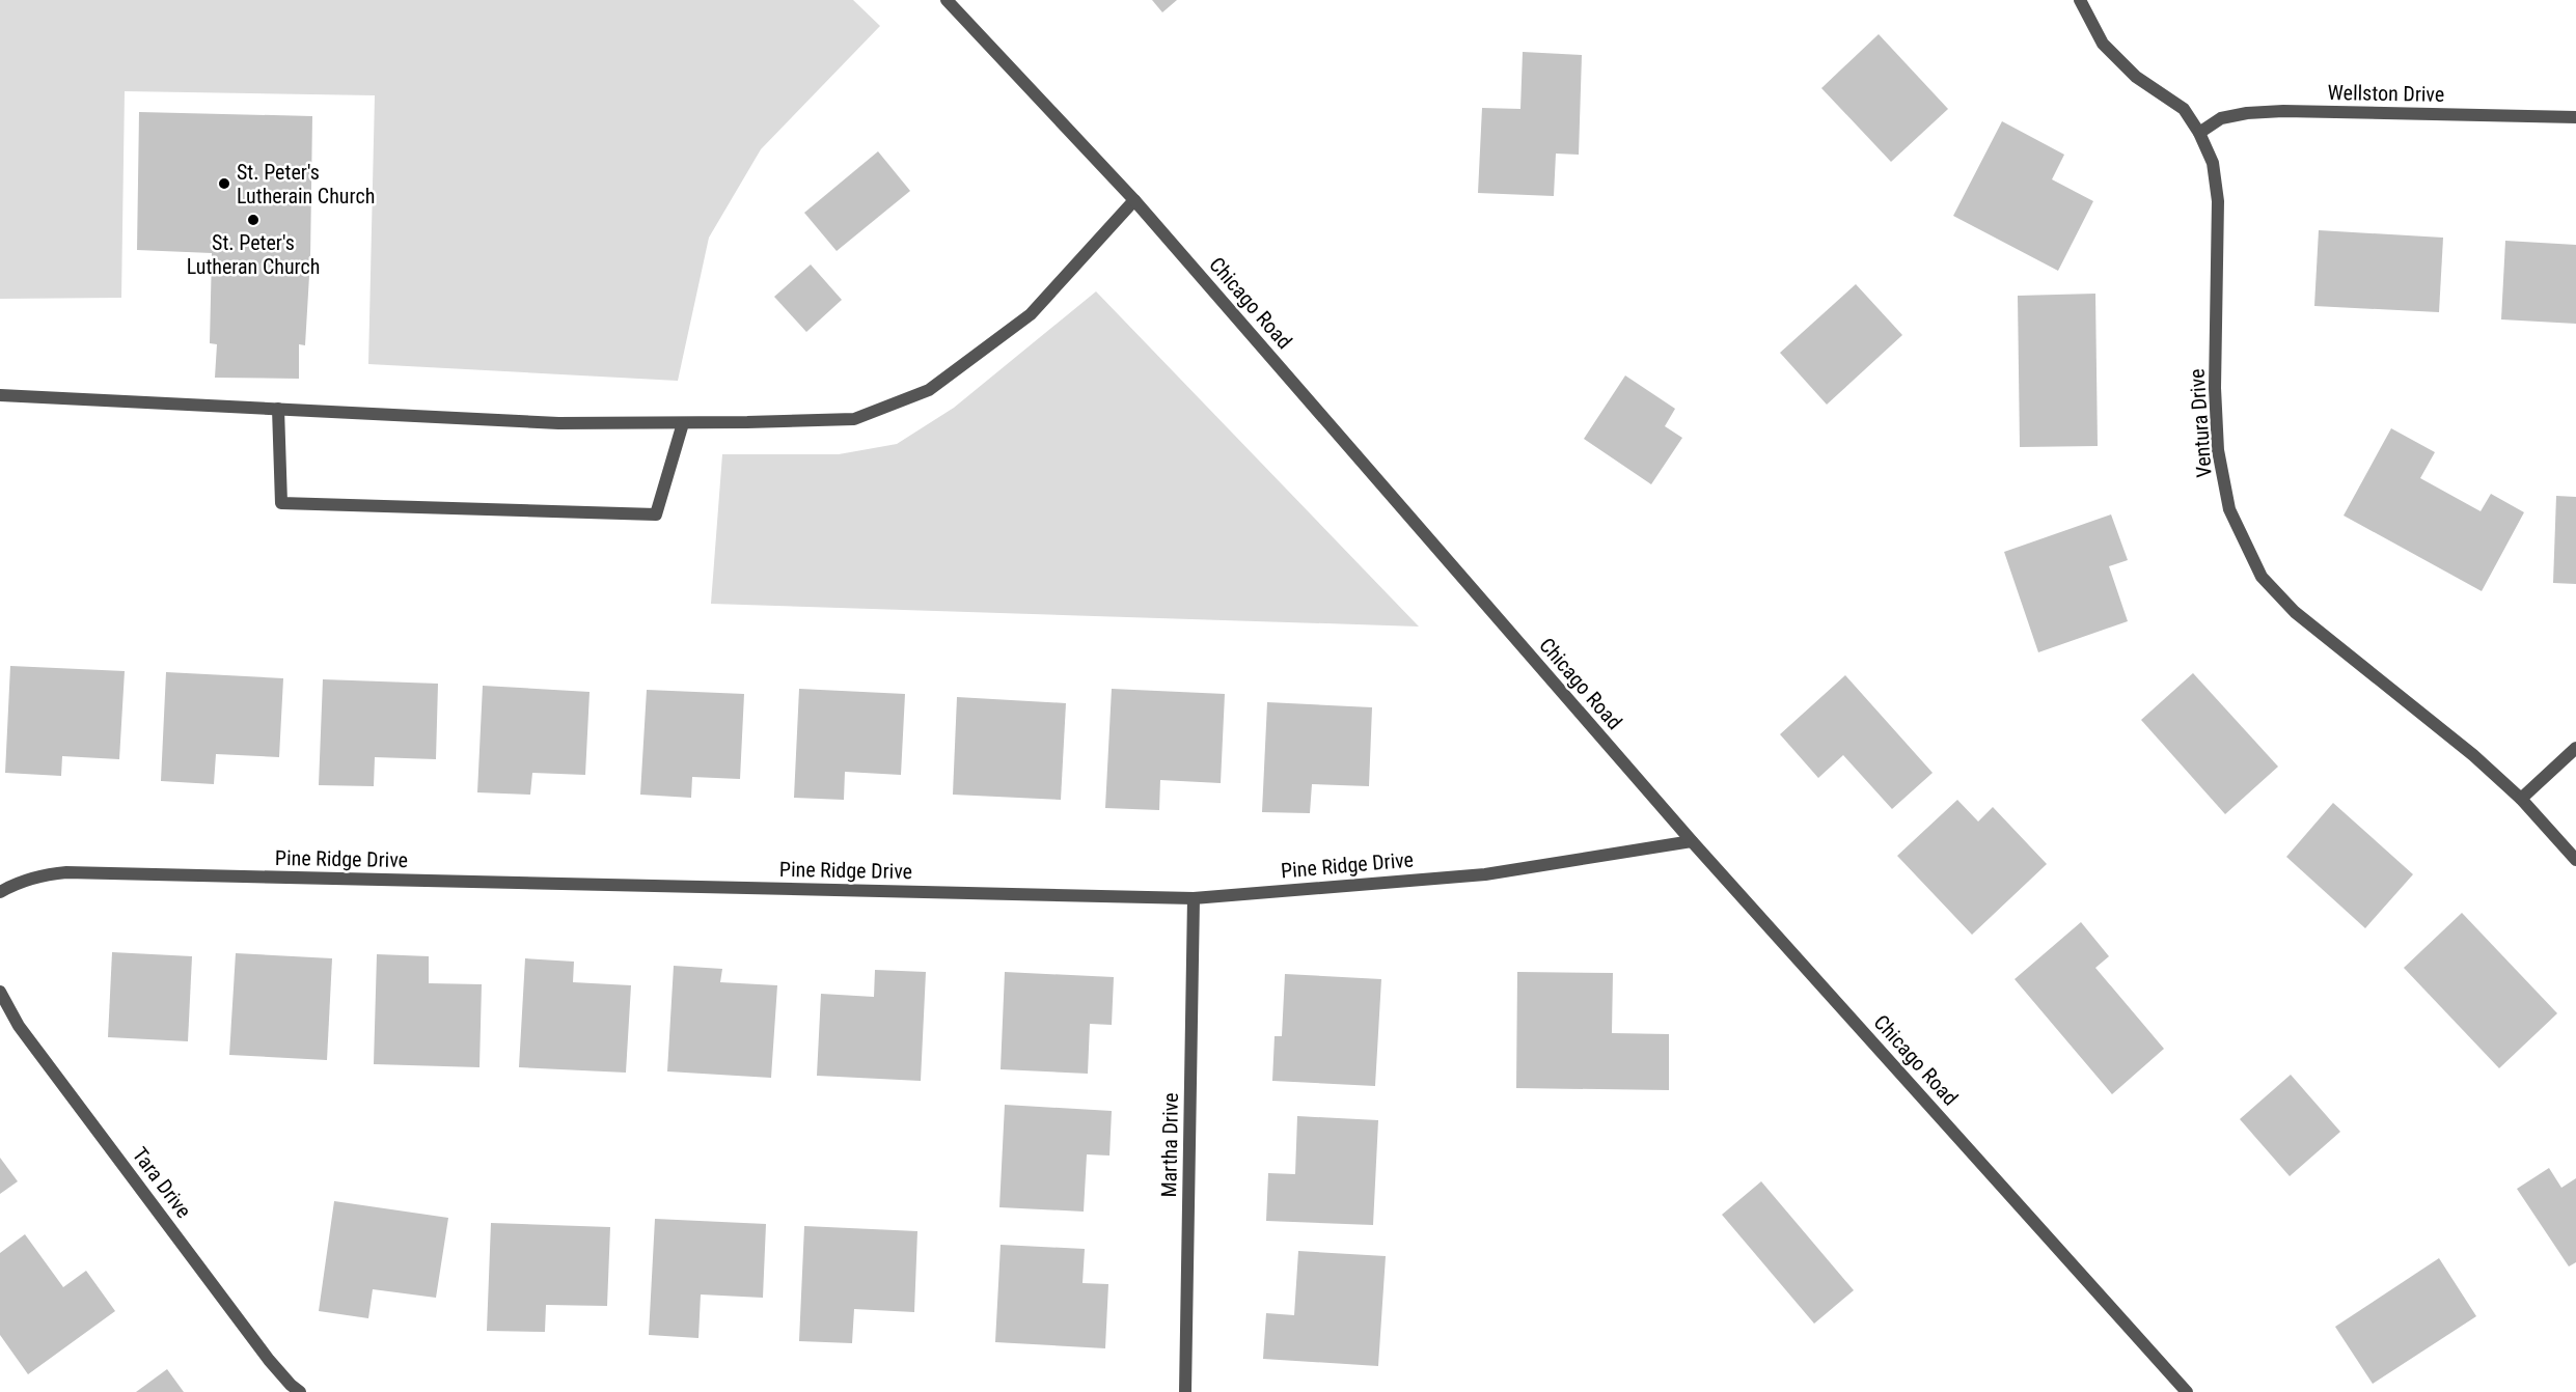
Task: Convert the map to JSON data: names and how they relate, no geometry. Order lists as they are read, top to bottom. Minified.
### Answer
{"streets":{"street":["Wellston Drive","Chicago Road","Ventura Drive","Pine Ridge Drive","Martha Drive","Tara Drive"]},"crossings":[["Wellston Drive","Ventura Drive"],["Chicago Road","Pine Ridge Drive"],["Pine Ridge Drive","Martha Drive"]],"places":["St. Peter's Lutherain Church","St. Peter's Lutheran Church"]}
